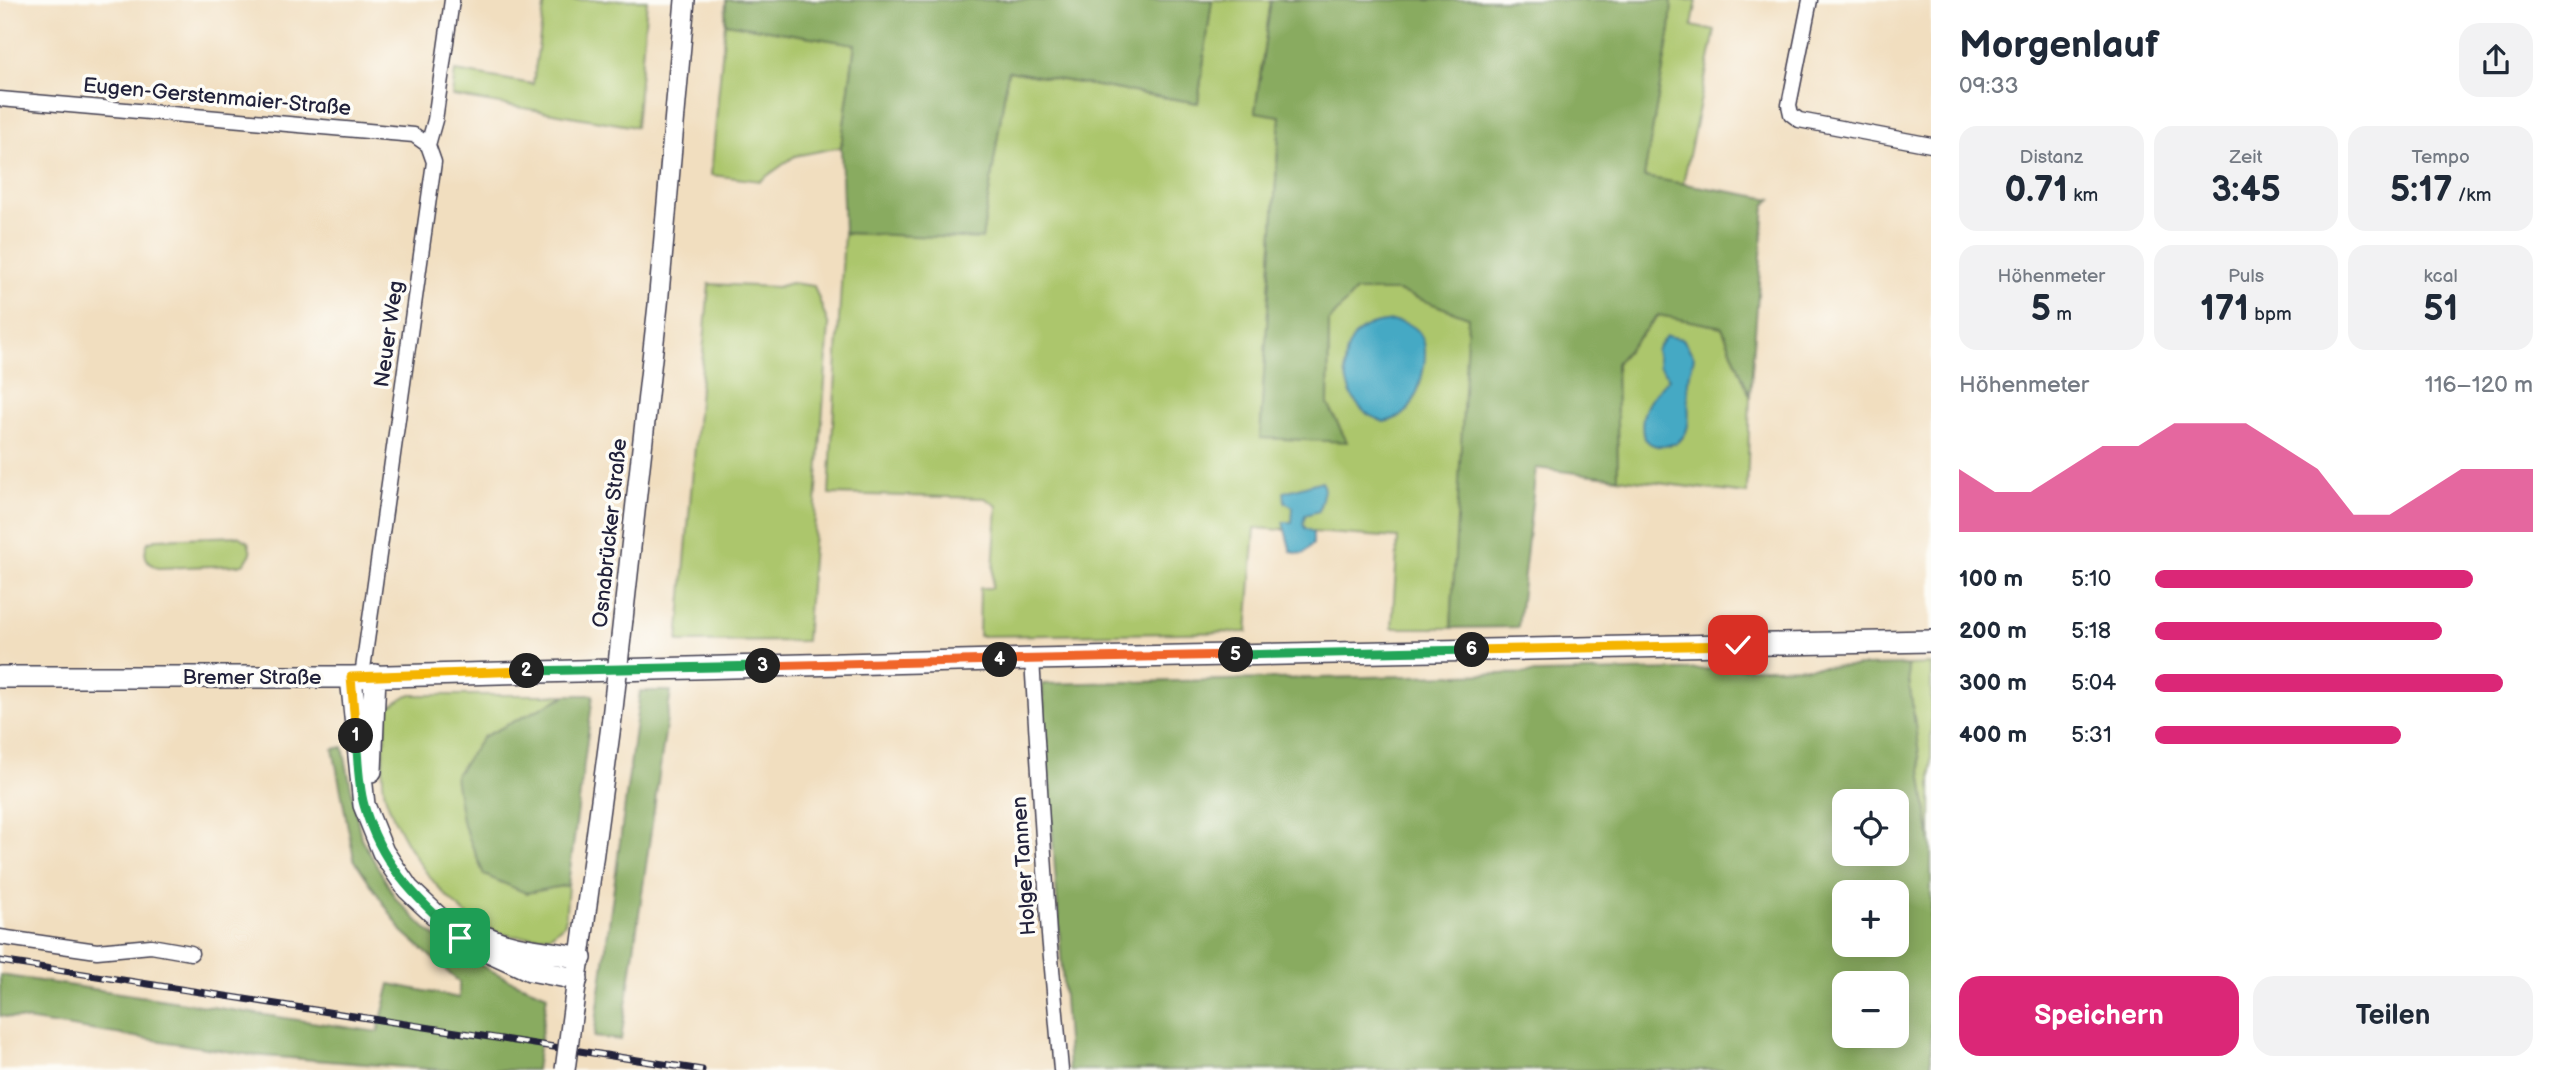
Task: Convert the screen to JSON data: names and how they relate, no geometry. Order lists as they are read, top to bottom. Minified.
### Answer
{"streets":{"main road":["Osnabrücker Straße","Bremer Straße"],"street":["Eugen-Gerstenmaier-Straße","Neuer Weg","Holger Tannen"]},"crossings":[["Eugen-Gerstenmaier-Straße","Neuer Weg"],["Neuer Weg","Bremer Straße"],["Bremer Straße","Holger Tannen"]],"page":{"heading":["Morgenlauf","09:33"],"stats":[["Distanz","0.71 km"],["Zeit","3:45"],["Tempo","5:17 /km"],["Höhenmeter","5 m"],["Puls","171 bpm"],["kcal","51"]],"chart":["Höhenmeter","116–120 m"],"list":[{"name":"100 m","note":"5:10"},{"name":"200 m","note":"5:18"},{"name":"300 m","note":"5:04"},{"name":"400 m","note":"5:31"}],"pins":["6","5","4","3","2","1"],"map_buttons":["+","−"],"buttons":["Speichern","Teilen"]}}
